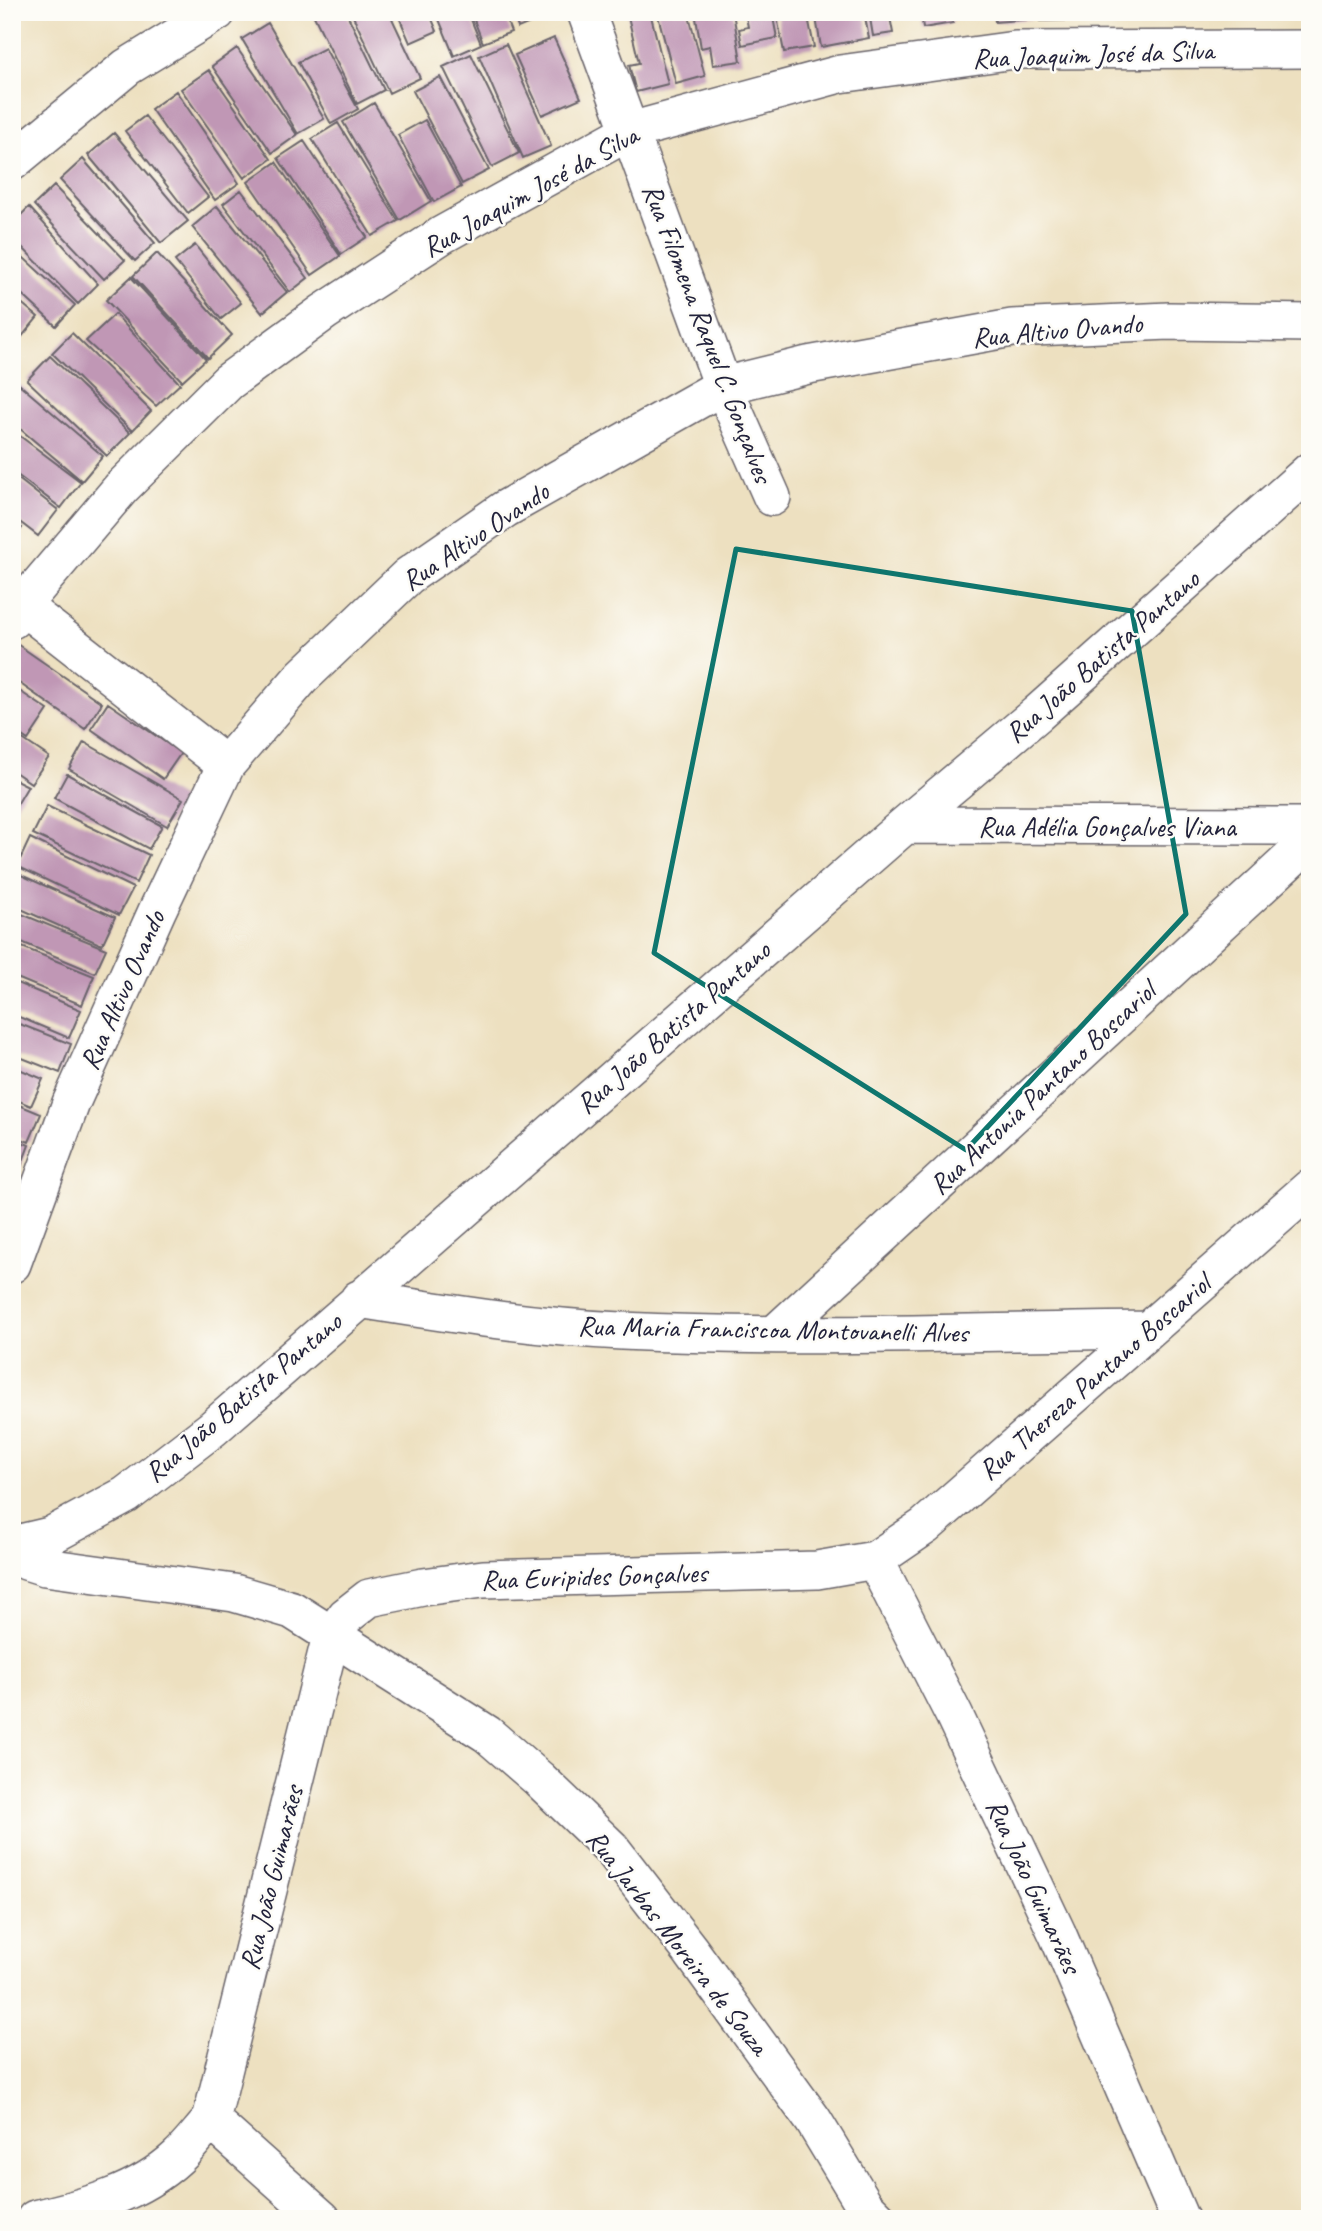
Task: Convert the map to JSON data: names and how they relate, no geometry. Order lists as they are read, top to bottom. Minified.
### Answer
{"streets":{"street":["Rua Joaquim José da Silva","Rua Altivo Ovando","Rua Filomena Raquel C. Gonçalves","Rua João Batista Pantano","Rua Adélia Gonçalves Viana","Rua Antonia Pantano Boscariol","Rua Maria Franciscoa Montovanelli Alves","Rua Thereza Pantano Boscariol","Rua Euripides Gonçalves","Rua João Guimarães","Rua Jarbas Moreira de Souza"]},"crossings":[["Rua Joaquim José da Silva","Rua Filomena Raquel C. Gonçalves"],["Rua Altivo Ovando","Rua Filomena Raquel C. Gonçalves"],["Rua João Batista Pantano","Rua Adélia Gonçalves Viana"],["Rua João Batista Pantano","Rua Maria Franciscoa Montovanelli Alves"],["Rua João Batista Pantano","Rua Jarbas Moreira de Souza"],["Rua Antonia Pantano Boscariol","Rua Maria Franciscoa Montovanelli Alves"],["Rua Maria Franciscoa Montovanelli Alves","Rua Thereza Pantano Boscariol"],["Rua Thereza Pantano Boscariol","Rua Euripides Gonçalves"],["Rua Thereza Pantano Boscariol","Rua João Guimarães"],["Rua Euripides Gonçalves","Rua João Guimarães"],["Rua Euripides Gonçalves","Rua Jarbas Moreira de Souza"],["Rua João Guimarães","Rua Jarbas Moreira de Souza"]]}
